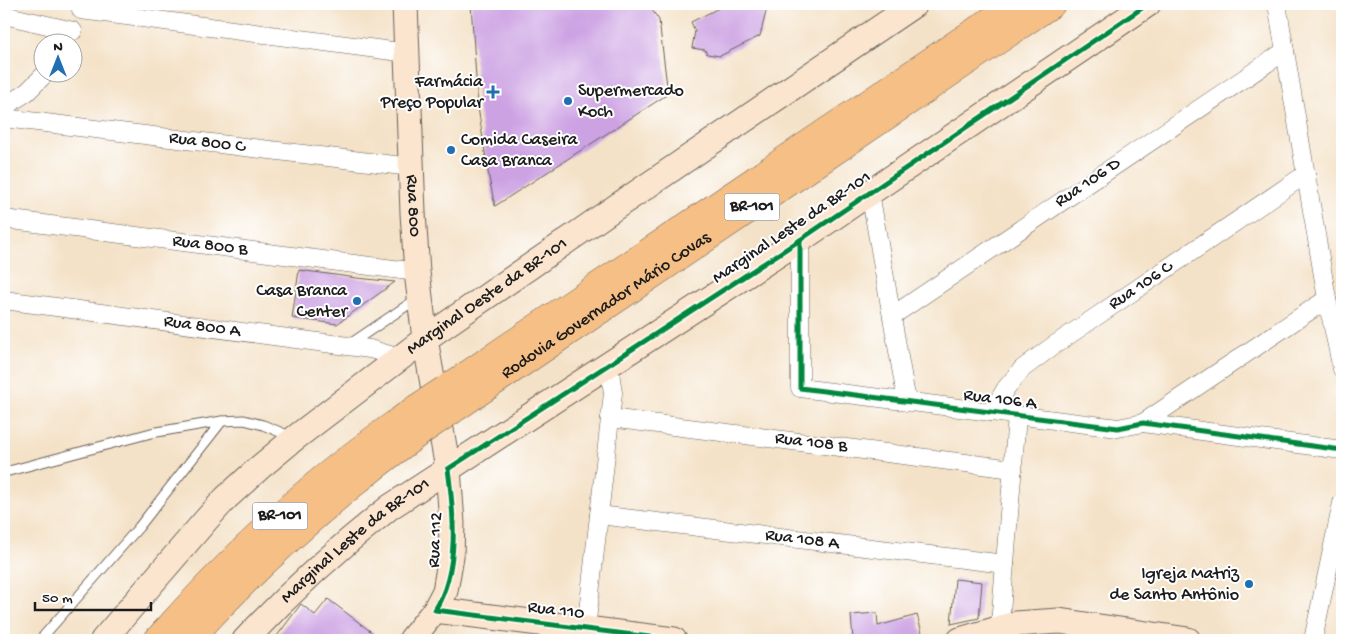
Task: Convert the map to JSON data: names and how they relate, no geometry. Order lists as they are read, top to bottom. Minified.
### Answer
{"streets":{"highway":["BR-101","Rodovia Governador Mário Covas"],"main road":["Rua 800","Marginal Leste da BR-101","Marginal Oeste da BR-101","Rua 112","Rua 110"],"street":["Rua 800 C","Rua 106 D","Rua 800 B","Rua 106 C","Rua 800 A","Rua 106 A","Rua 108 B","Rua 108 A"]},"crossings":[["Rua 800 C","Rua 800"],["Rua 800","Rua 800 B"],["Rua 800","Marginal Oeste da BR-101"],["Rua 800","Rodovia Governador Mário Covas"],["Rua 800","Rua 112"],["Marginal Leste da BR-101","Rua 106 A"],["Marginal Leste da BR-101","Rua 112"],["Rua 106 C","Rua 106 A"],["Marginal Oeste da BR-101","Rua 800 A"],["Rodovia Governador Mário Covas","Rua 112"],["Rua 112","Rua 110"]],"places":{"health":["Farmácia Preço Popular"],"other":["Supermercado Koch","Comida Caseira Casa Branca","Casa Branca Center","Igreja Matriz de Santo Antônio"]},"scale_bar":"50 m","north":"top"}
